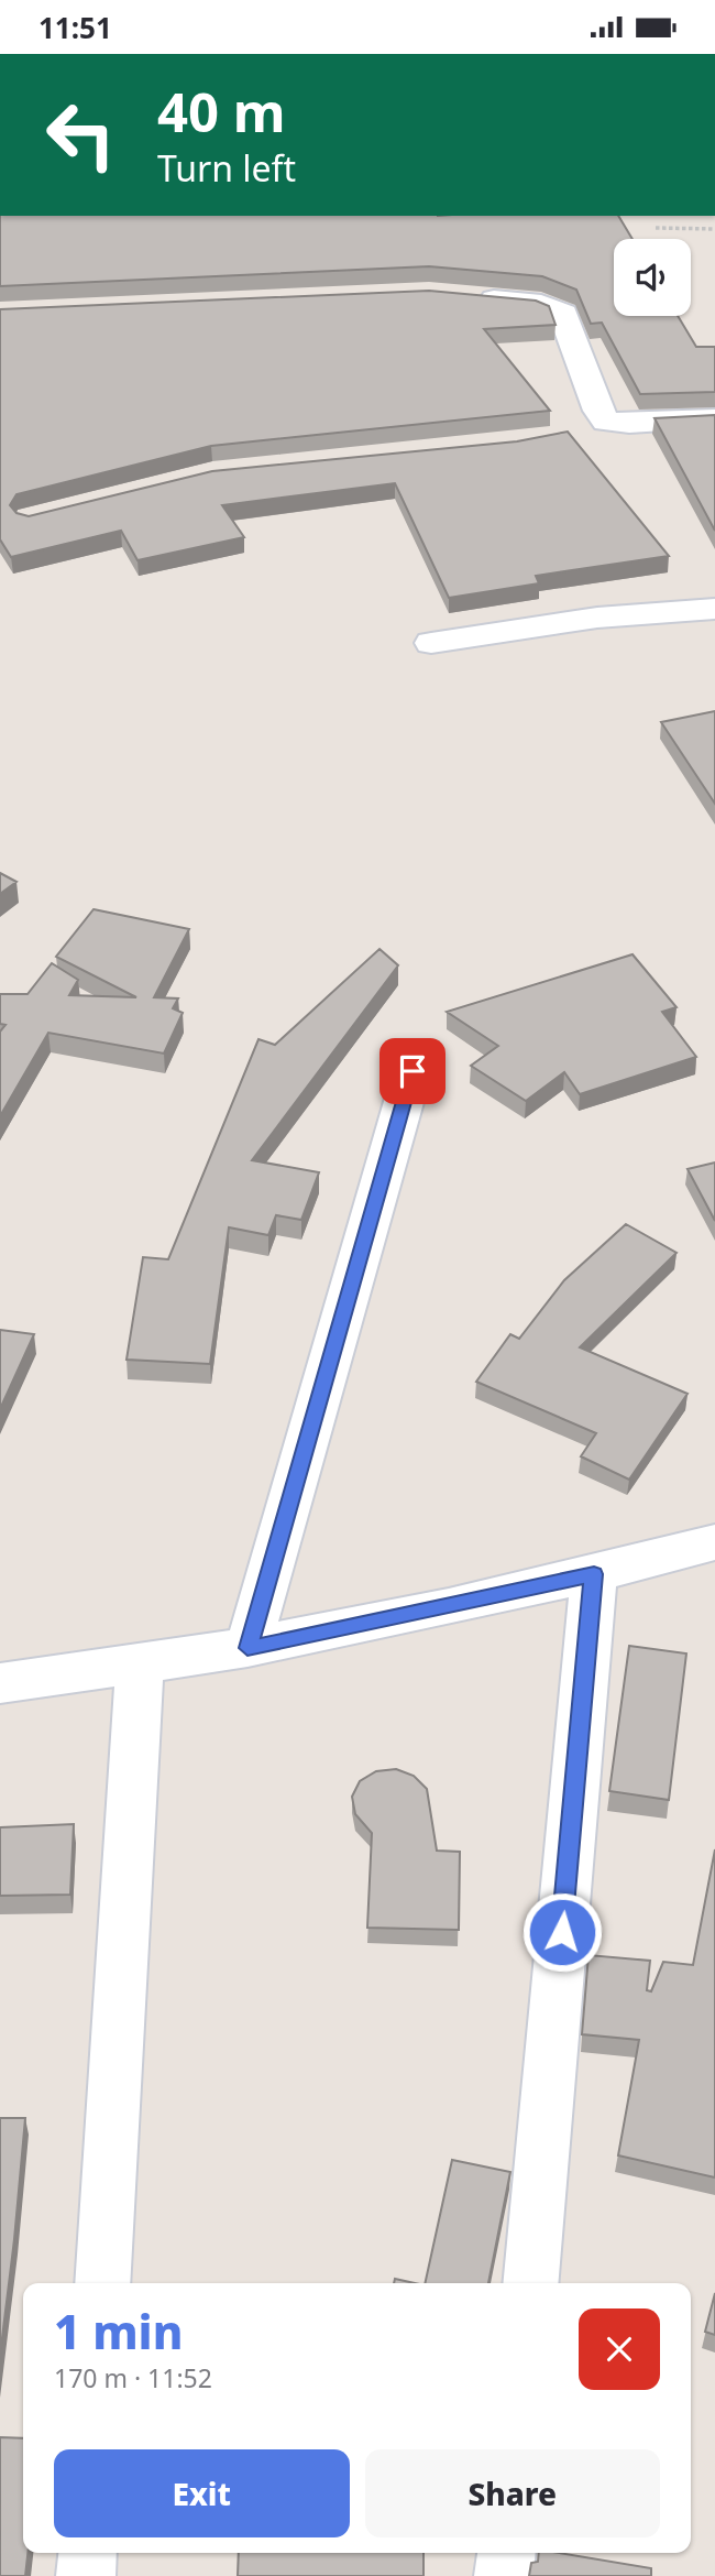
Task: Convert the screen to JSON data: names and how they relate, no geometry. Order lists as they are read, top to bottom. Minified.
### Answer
{"page":{"status":"11:51","turn":["40 m","Turn left"],"heading":["1 min","170 m · 11:52"],"buttons":["Exit","Share"]}}
